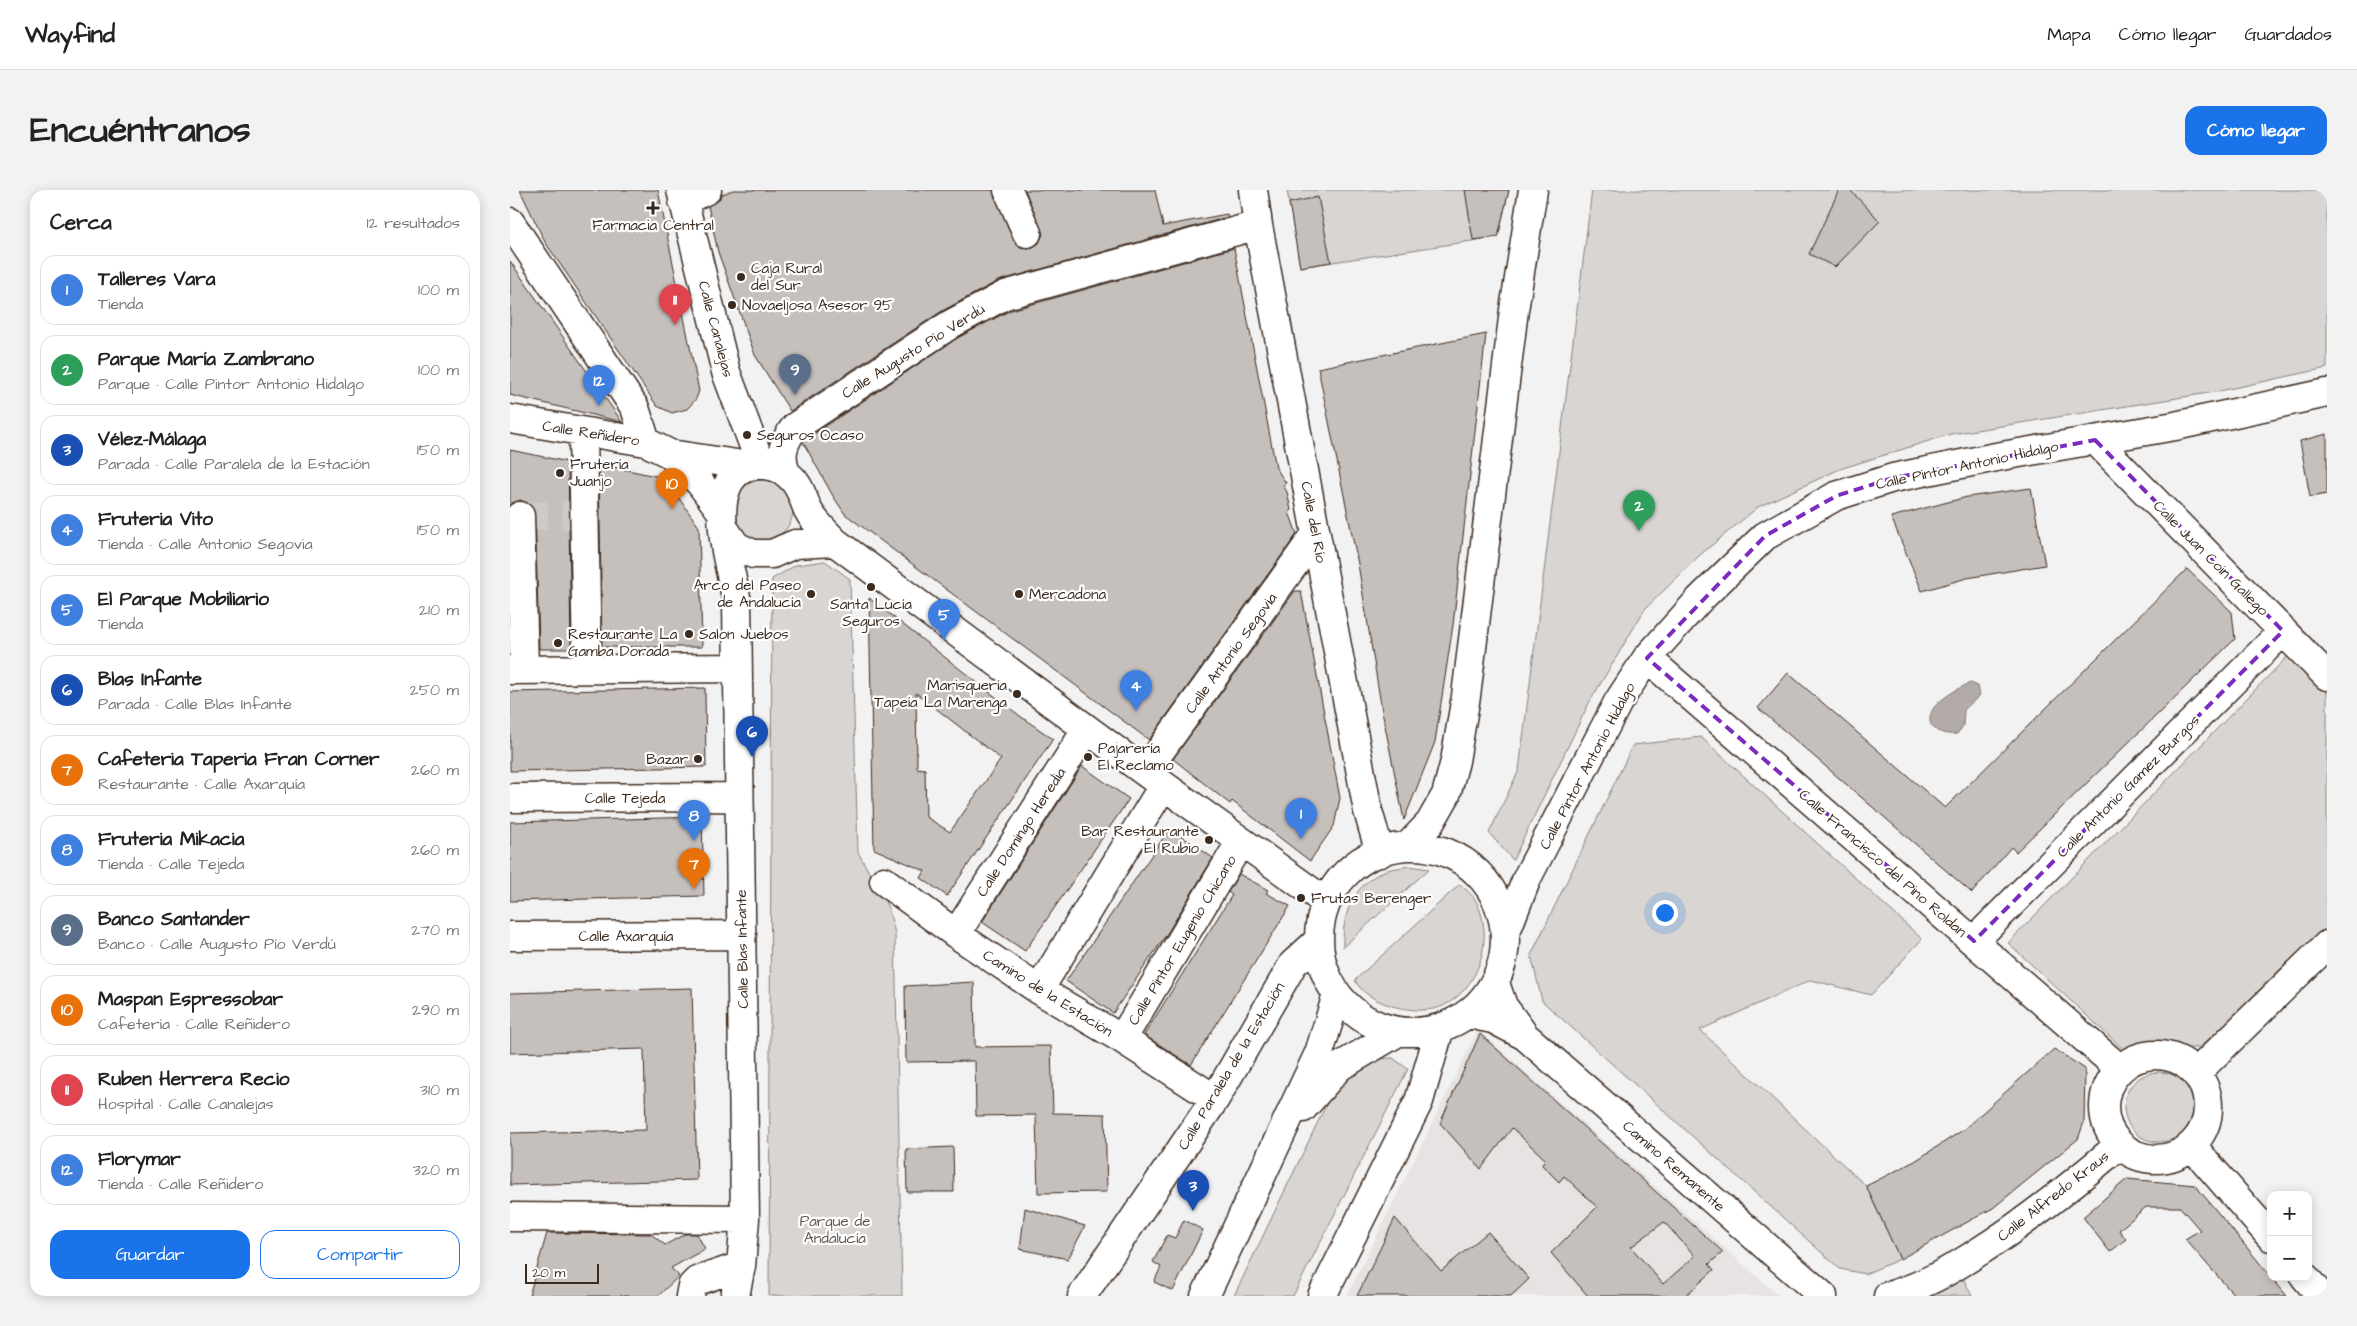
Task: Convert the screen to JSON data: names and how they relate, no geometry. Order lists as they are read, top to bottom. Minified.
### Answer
{"streets":{"street":["Calle Canalejas","Calle Augusto Pío Verdú","Calle Reñidero","Calle Pintor Antonio Hidalgo","Calle del Río","Calle Juan Coin Gallego","Calle Antonio Segovia","Calle Antonio Gamez Burgos","Calle Tejeda","Calle Domingo Heredia","Calle Francisco del Pino Roldan","Calle Axarquía","Calle Pintor Eugenio Chicano","Calle Blas Infante","Camino de la Estación","Calle Paralela de la Estación","Camino Remanente","Calle Alfredo Kraus"]},"crossings":[["Calle Canalejas","Calle Augusto Pío Verdú"],["Calle Canalejas","Calle Reñidero"],["Calle Canalejas","Calle Blas Infante"],["Calle Augusto Pío Verdú","Calle Reñidero"],["Calle Augusto Pío Verdú","Calle del Río"],["Calle Augusto Pío Verdú","Calle Blas Infante"],["Calle Reñidero","Calle Blas Infante"],["Calle Pintor Antonio Hidalgo","Calle Juan Coin Gallego"],["Calle Pintor Antonio Hidalgo","Calle Francisco del Pino Roldan"],["Calle del Río","Calle Antonio Segovia"],["Calle Juan Coin Gallego","Calle Antonio Gamez Burgos"],["Calle Antonio Segovia","Camino de la Estación"],["Calle Antonio Gamez Burgos","Calle Francisco del Pino Roldan"],["Calle Tejeda","Calle Blas Infante"],["Calle Domingo Heredia","Camino de la Estación"],["Calle Francisco del Pino Roldan","Calle Alfredo Kraus"],["Calle Axarquía","Calle Blas Infante"],["Calle Pintor Eugenio Chicano","Camino de la Estación"],["Camino de la Estación","Calle Paralela de la Estación"]],"parks":["Parque de Andalucía"],"places":{"health":["Farmacia Central"],"other":["Caja Rural del Sur","Novaeljosa Asesor 95","Seguros Ocaso","Frutería Juanjo","Santa Lucía Seguros","Arco del Paseo de Andalucía","Mercadona","Salon Juebos","Restaurante La Gamba Dorada","Marisquería Tapeía La Marenga","Pajarería El Reclamo","Bazar","Bar Restaurante El Rubio","Frutas Berenger"]},"scale_bar":"20 m","page":{"header":"Wayfind","nav":["Mapa","Cómo llegar","Guardados"],"title":"Encuéntranos","buttons":["Cómo llegar",["Guardar","Compartir"]],"heading":["Cerca","12 resultados"],"list":[{"mark":"1","name":"Talleres Vara","note":"Tienda","value":"100 m"},{"mark":"2","name":"Parque María Zambrano","note":"Parque · Calle Pintor Antonio Hidalgo","value":"100 m"},{"mark":"3","name":"Vélez-Málaga","note":"Parada · Calle Paralela de la Estación","value":"150 m"},{"mark":"4","name":"Fruteria Vito","note":"Tienda · Calle Antonio Segovia","value":"150 m"},{"mark":"5","name":"El Parque Mobiliario","note":"Tienda","value":"210 m"},{"mark":"6","name":"Blas Infante","note":"Parada · Calle Blas Infante","value":"250 m"},{"mark":"7","name":"Cafeteria Taperia Fran Corner","note":"Restaurante · Calle Axarquía","value":"260 m"},{"mark":"8","name":"Fruteria Mikacia","note":"Tienda · Calle Tejeda","value":"260 m"},{"mark":"9","name":"Banco Santander","note":"Banco · Calle Augusto Pío Verdú","value":"270 m"},{"mark":"10","name":"Maspan Espressobar","note":"Cafetería · Calle Reñidero","value":"290 m"},{"mark":"11","name":"Ruben Herrera Recio","note":"Hospital · Calle Canalejas","value":"310 m"},{"mark":"12","name":"Florymar","note":"Tienda · Calle Reñidero","value":"320 m"}],"pins":["11","9","12","10","2","5","4","6","1","8","7","3"],"map_buttons":["+","−"],"scale":"20 m"}}
